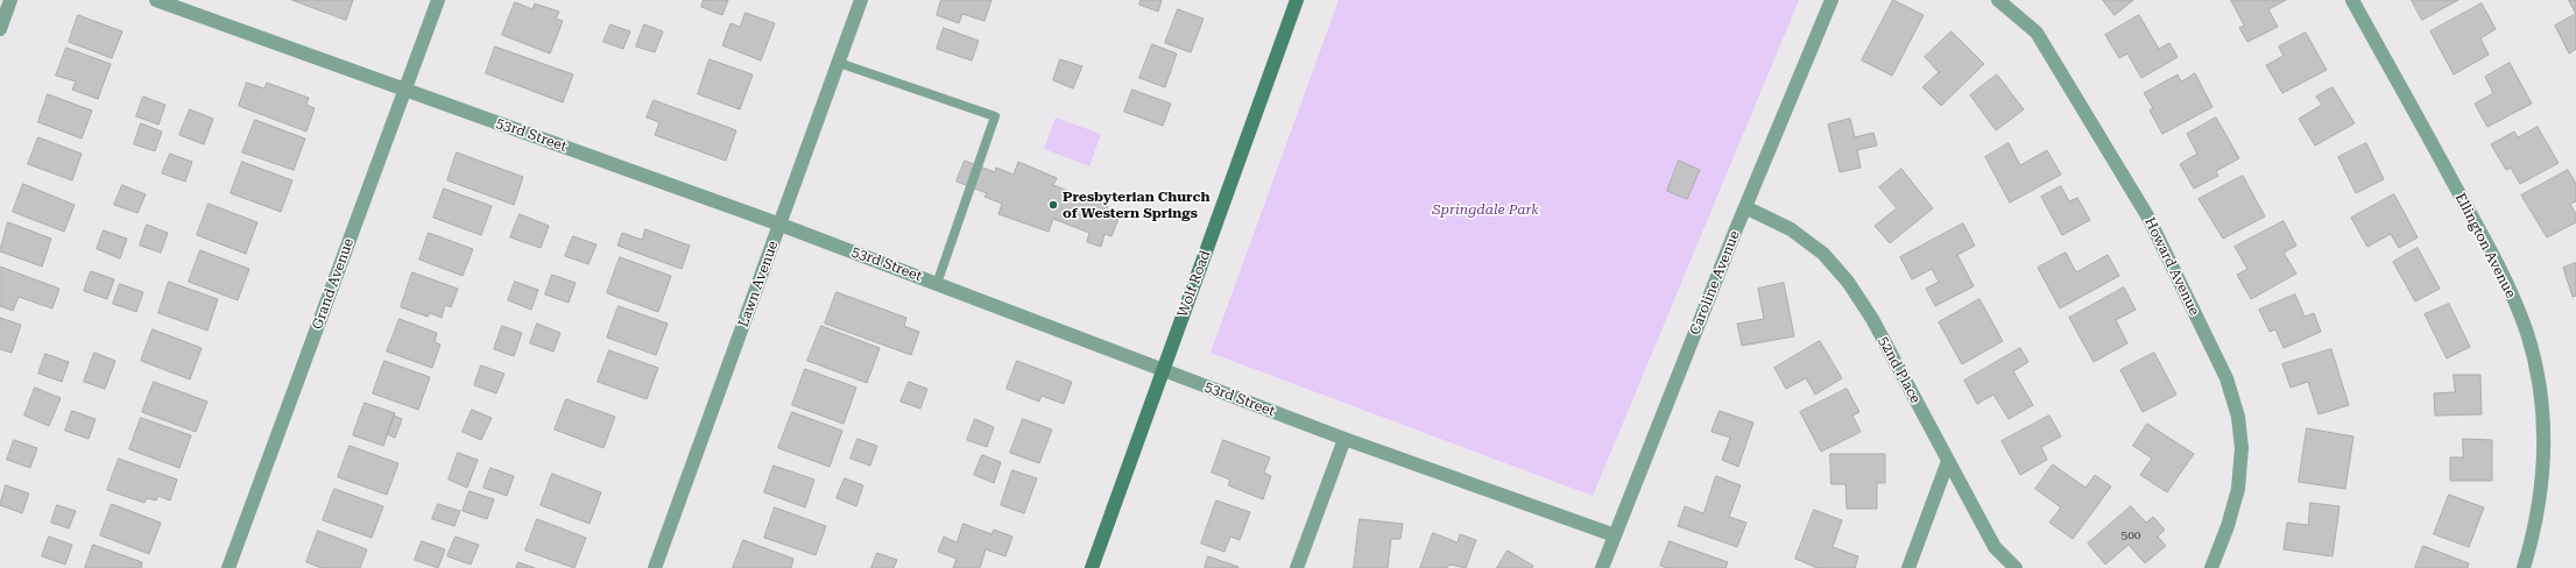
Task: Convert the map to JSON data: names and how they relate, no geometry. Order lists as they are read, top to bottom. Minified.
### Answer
{"streets":{"main road":["Wolf Road"],"street":["53rd Street","Ellington Avenue","Howard Avenue","Caroline Avenue","Grand Avenue","Lawn Avenue","52nd Place"]},"crossings":[["53rd Street","Caroline Avenue"],["53rd Street","Grand Avenue"],["53rd Street","Lawn Avenue"],["53rd Street","Wolf Road"],["Caroline Avenue","52nd Place"]],"parks":["Springdale Park"],"places":["Presbyterian Church of Western Springs"],"house_numbers":["500"]}
